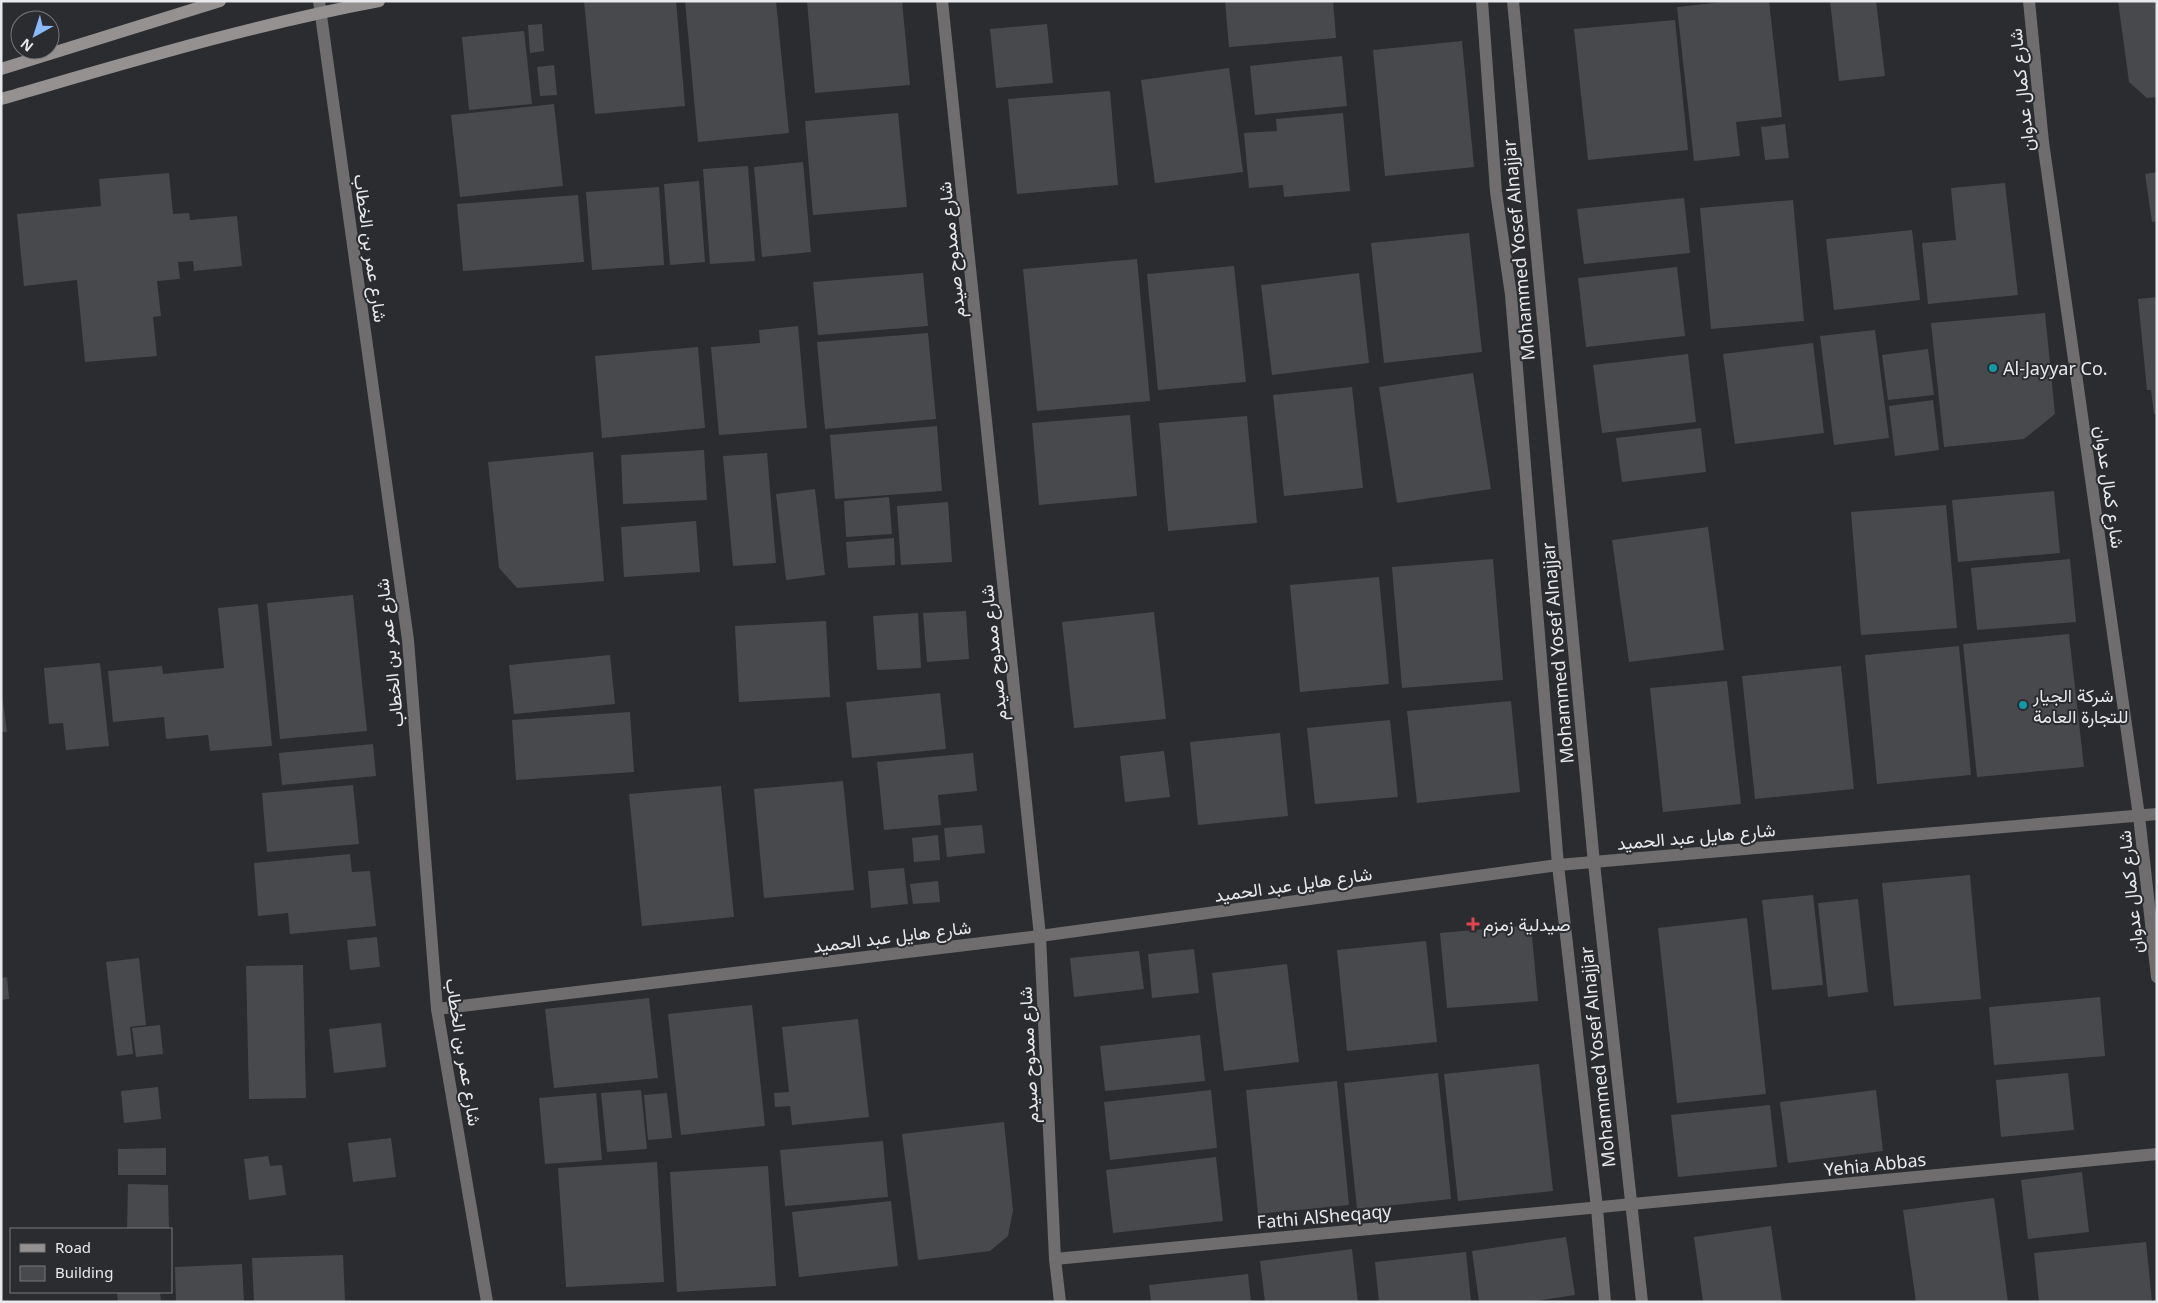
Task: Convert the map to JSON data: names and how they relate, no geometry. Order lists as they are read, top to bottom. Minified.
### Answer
{"streets":{"street":["شارع كمال عدوان","شارع عمر بن الخطاب","شارع ممدوح صيدم","Mohammed Yosef Alnajjar","شارع هايل عبد الحميد","Yehia Abbas","Fathi AlSheqaqy"]},"crossings":[["شارع كمال عدوان","شارع هايل عبد الحميد"],["شارع عمر بن الخطاب","شارع هايل عبد الحميد"],["شارع ممدوح صيدم","شارع هايل عبد الحميد"],["شارع ممدوح صيدم","Fathi AlSheqaqy"],["Mohammed Yosef Alnajjar","شارع هايل عبد الحميد"],["Mohammed Yosef Alnajjar","Yehia Abbas"],["Mohammed Yosef Alnajjar","Fathi AlSheqaqy"],["Yehia Abbas","Fathi AlSheqaqy"]],"places":{"other":["Al-Jayyar Co.","شركة الجيار للتجارة العامة"],"health":["صيدلية زمزم"]},"legend":["Road","Building"],"north":"bottom left"}
